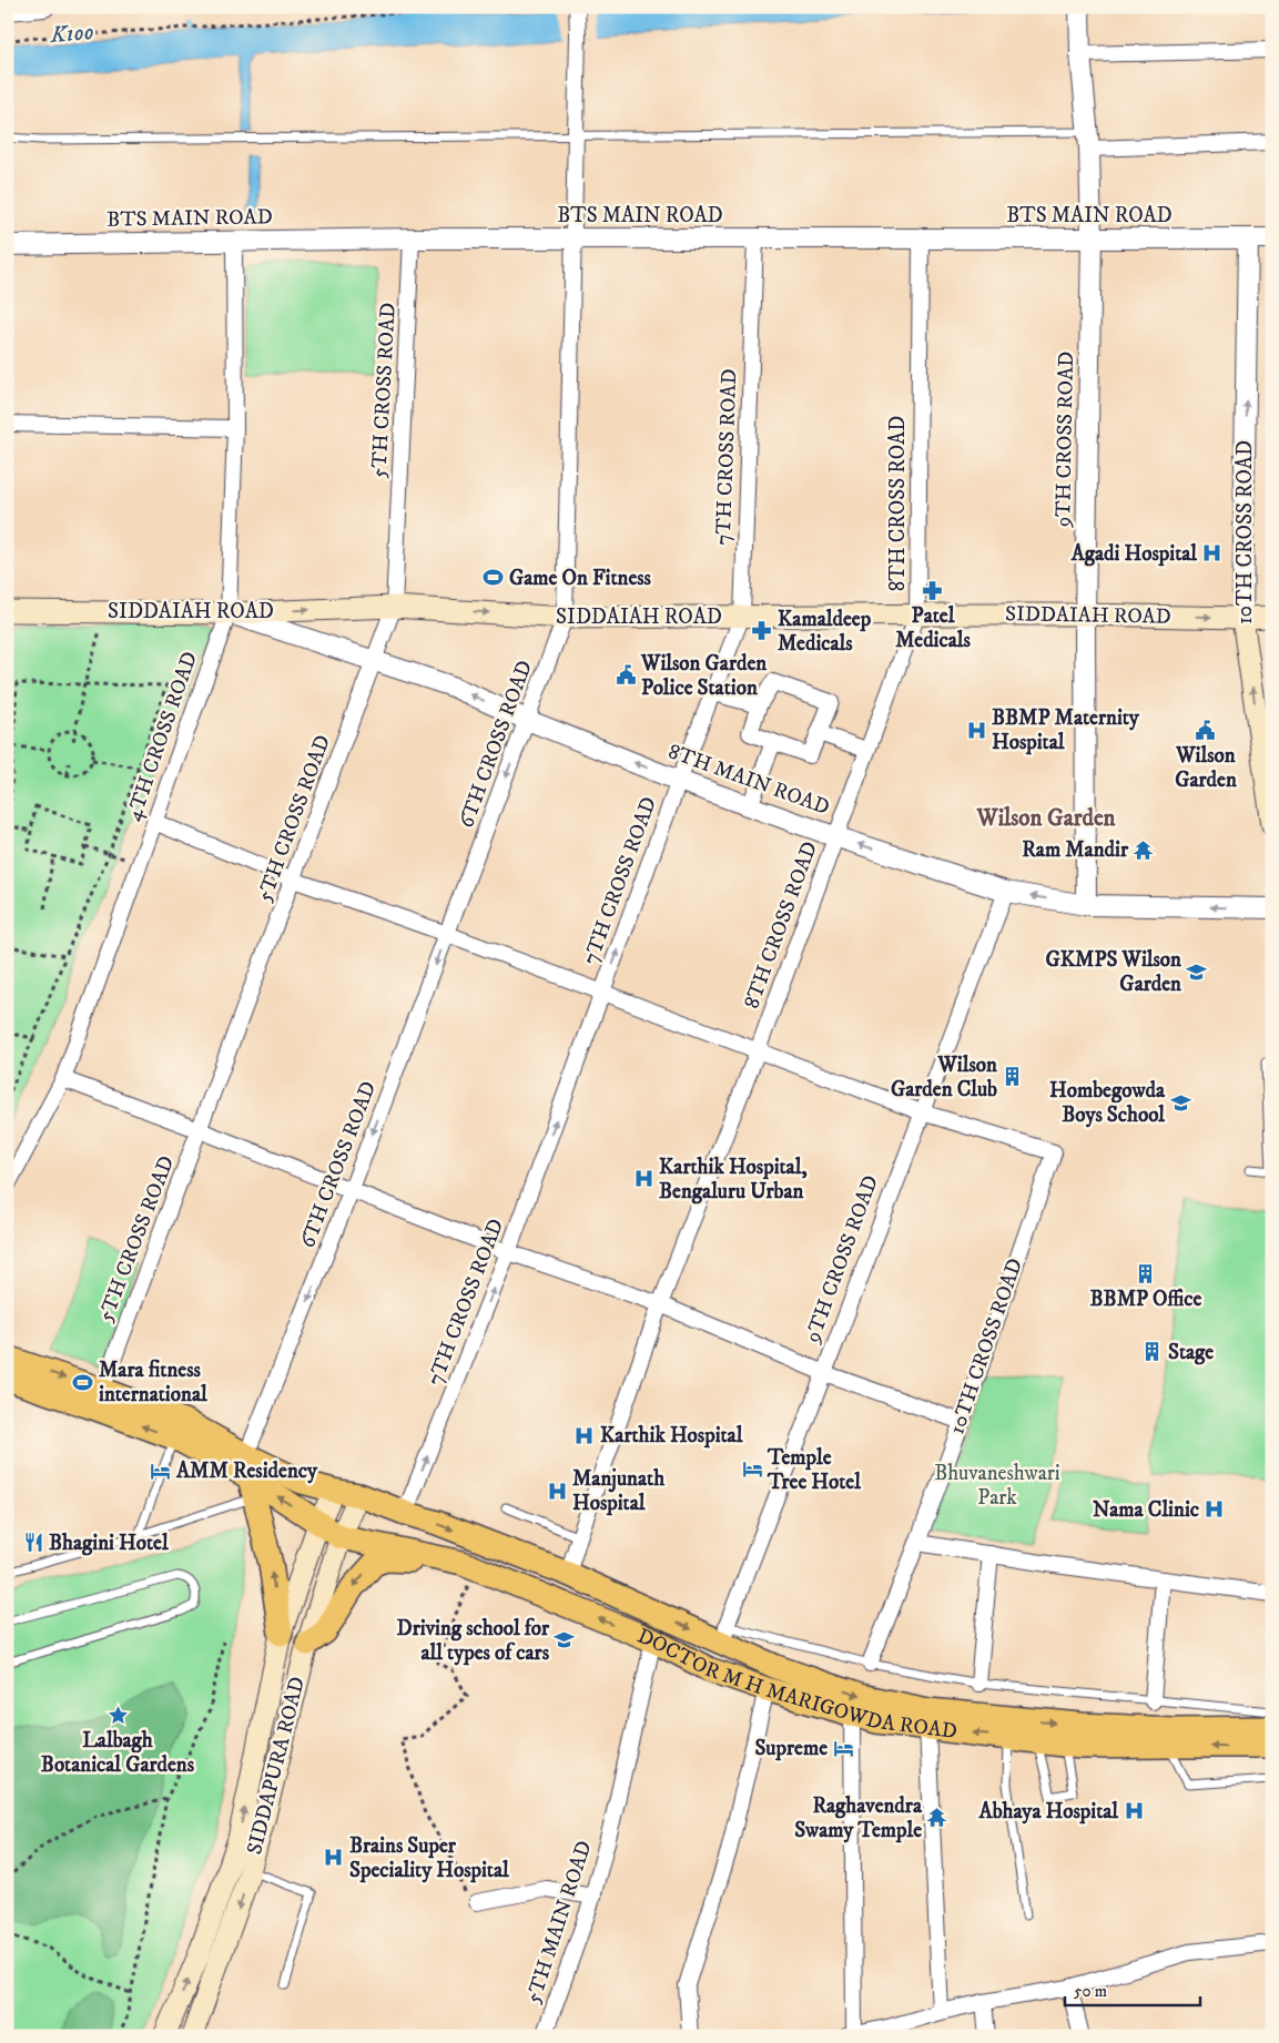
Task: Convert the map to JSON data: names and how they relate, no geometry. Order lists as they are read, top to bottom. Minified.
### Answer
{"streets":{"main road":["10TH CROSS ROAD","SIDDAIAH ROAD","DOCTOR M H MARIGOWDA ROAD","SIDDAPURA ROAD"],"street":["BTS MAIN ROAD","5TH CROSS ROAD","9TH CROSS ROAD","7TH CROSS ROAD","8TH CROSS ROAD","4TH CROSS ROAD","6TH CROSS ROAD","8TH MAIN ROAD","5TH MAIN ROAD"]},"crossings":[["BTS MAIN ROAD","5TH CROSS ROAD"],["BTS MAIN ROAD","9TH CROSS ROAD"],["BTS MAIN ROAD","7TH CROSS ROAD"],["BTS MAIN ROAD","8TH CROSS ROAD"],["BTS MAIN ROAD","10TH CROSS ROAD"],["BTS MAIN ROAD","4TH CROSS ROAD"],["BTS MAIN ROAD","6TH CROSS ROAD"],["5TH CROSS ROAD","SIDDAIAH ROAD"],["5TH CROSS ROAD","8TH MAIN ROAD"],["9TH CROSS ROAD","10TH CROSS ROAD"],["9TH CROSS ROAD","SIDDAIAH ROAD"],["9TH CROSS ROAD","8TH MAIN ROAD"],["9TH CROSS ROAD","DOCTOR M H MARIGOWDA ROAD"],["7TH CROSS ROAD","SIDDAIAH ROAD"],["7TH CROSS ROAD","8TH MAIN ROAD"],["7TH CROSS ROAD","DOCTOR M H MARIGOWDA ROAD"],["8TH CROSS ROAD","SIDDAIAH ROAD"],["8TH CROSS ROAD","8TH MAIN ROAD"],["8TH CROSS ROAD","DOCTOR M H MARIGOWDA ROAD"],["10TH CROSS ROAD","SIDDAIAH ROAD"],["SIDDAIAH ROAD","4TH CROSS ROAD"],["SIDDAIAH ROAD","6TH CROSS ROAD"],["SIDDAIAH ROAD","8TH MAIN ROAD"],["4TH CROSS ROAD","8TH MAIN ROAD"],["6TH CROSS ROAD","8TH MAIN ROAD"],["6TH CROSS ROAD","DOCTOR M H MARIGOWDA ROAD"],["DOCTOR M H MARIGOWDA ROAD","SIDDAPURA ROAD"],["DOCTOR M H MARIGOWDA ROAD","5TH MAIN ROAD"]],"one_way":["7TH CROSS ROAD","10TH CROSS ROAD","SIDDAIAH ROAD","6TH CROSS ROAD","8TH MAIN ROAD"],"districts":["Wilson Garden"],"water":["K100"],"parks":["Bhuvaneshwari Park"],"places":{"hospital":["Agadi Hospital","BBMP Maternity Hospital","Karthik Hospital, Bengaluru Urban","Karthik Hospital","Manjunath Hospital","Nama Clinic","Abhaya Hospital","Brains Super Speciality Hospital"],"sports":["Game On Fitness","Mara fitness international"],"pharmacy":["Patel Medicals","Kamaldeep Medicals"],"public building":["Wilson Garden Police Station","Wilson Garden"],"temple":["Ram Mandir","Raghavendra Swamy Temple"],"school or university":["GKMPS Wilson Garden","Hombegowda Boys School","Driving school for all types of cars"],"building":["Wilson Garden Club","BBMP Office","Stage"],"hotel":["Temple Tree Hotel","AMM Residency","Supreme"],"restaurant":["Bhagini Hotel"],"place":["Lalbagh Botanical Gardens"]},"scale_bar":"50 m"}
